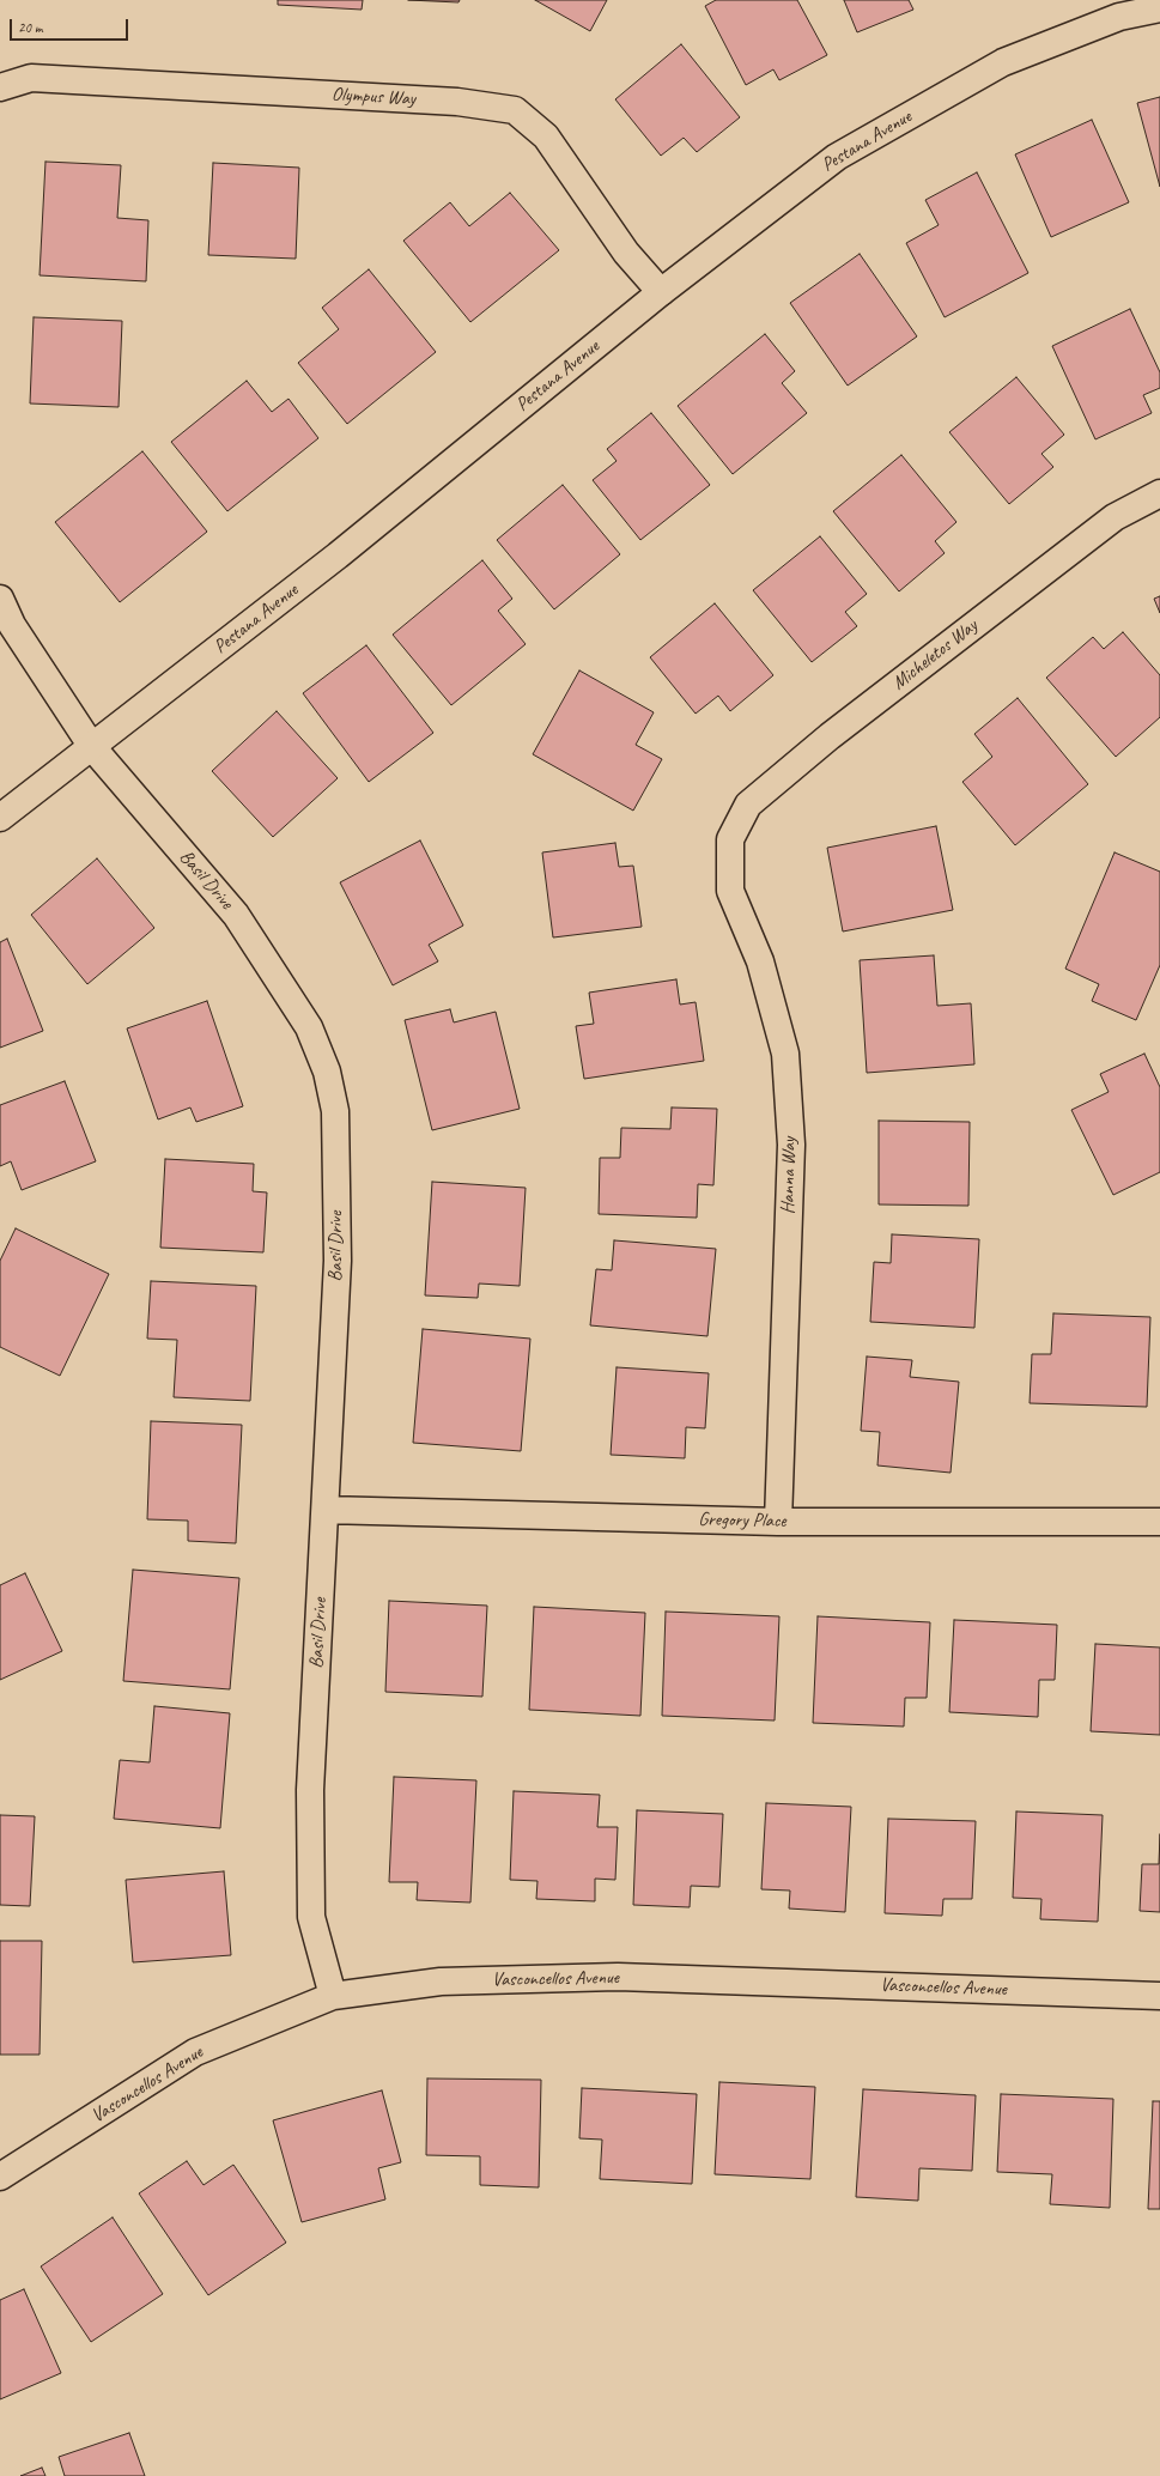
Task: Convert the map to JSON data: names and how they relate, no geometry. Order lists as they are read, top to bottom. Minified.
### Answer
{"streets":{"street":["Olympus Way","Pestana Avenue","Micheletos Way","Basil Drive","Hanna Way","Gregory Place","Vasconcellos Avenue"]},"crossings":[["Olympus Way","Pestana Avenue"],["Pestana Avenue","Basil Drive"],["Micheletos Way","Hanna Way"],["Basil Drive","Gregory Place"],["Basil Drive","Vasconcellos Avenue"],["Hanna Way","Gregory Place"]],"scale_bar":"20 m"}
